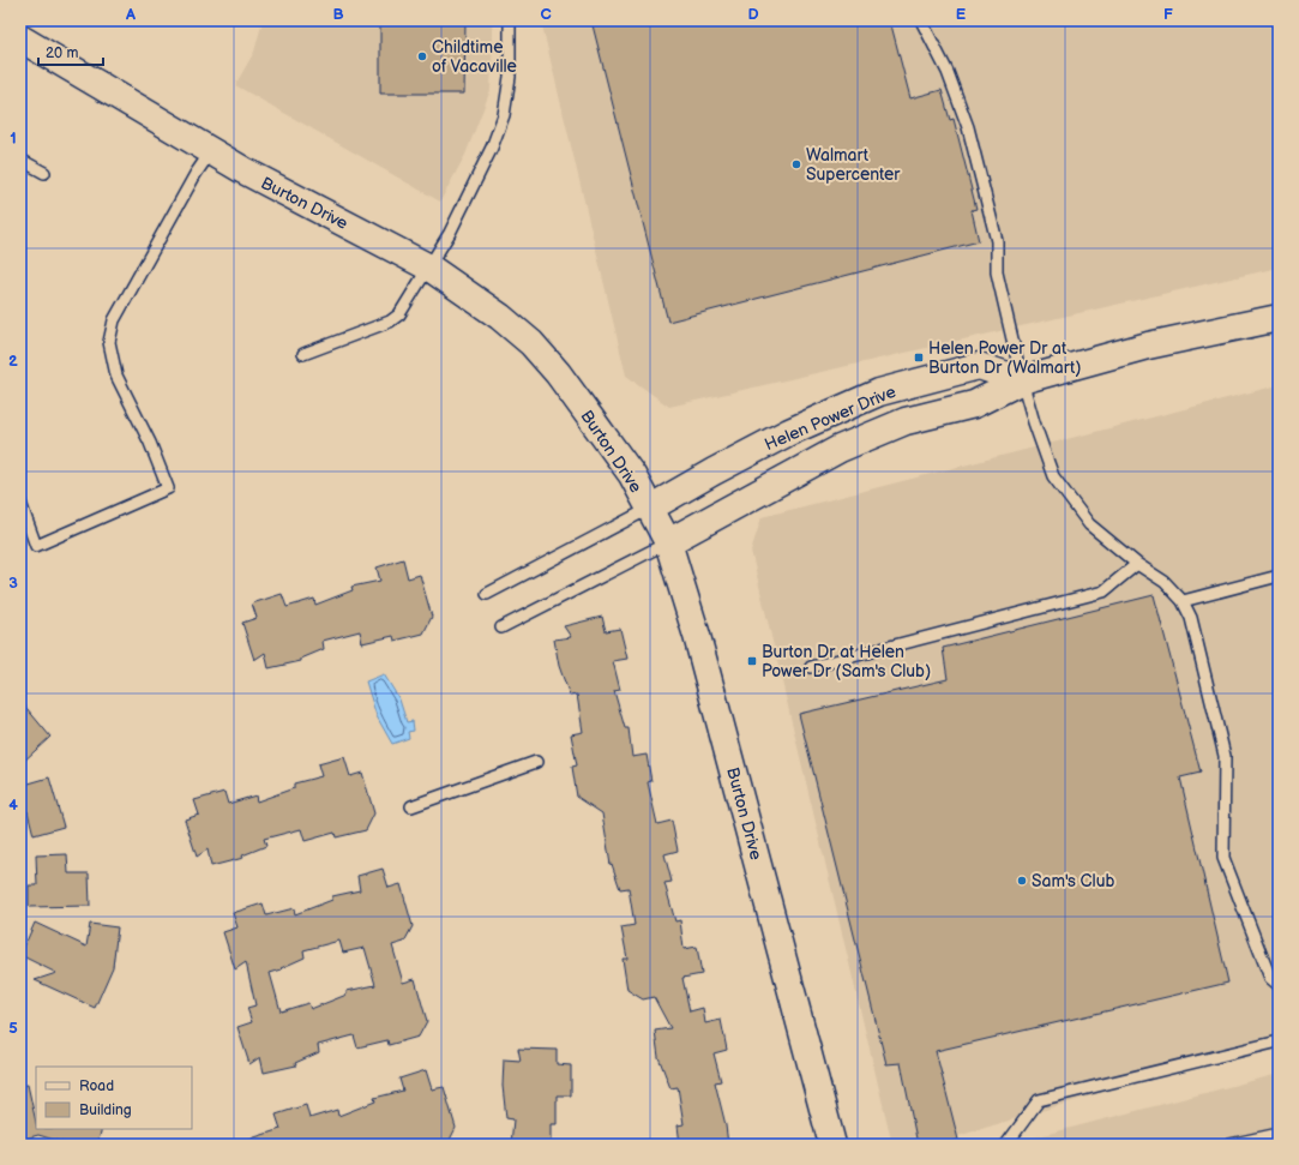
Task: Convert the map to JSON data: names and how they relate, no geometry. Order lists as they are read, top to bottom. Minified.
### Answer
{"streets":{"street":["Burton Drive","Helen Power Drive"]},"crossings":[["Burton Drive","Helen Power Drive"]],"places":{"other":["Childtime of Vacaville","Walmart Supercenter","Sam's Club"],"transit":["Helen Power Dr at Burton Dr (Walmart)","Burton Dr at Helen Power Dr (Sam's Club)"]},"legend":["Road","Building"],"scale_bar":"20 m","grid":{"columns":["A","B","C","D","E","F"],"rows":["1","2","3","4","5"]}}
